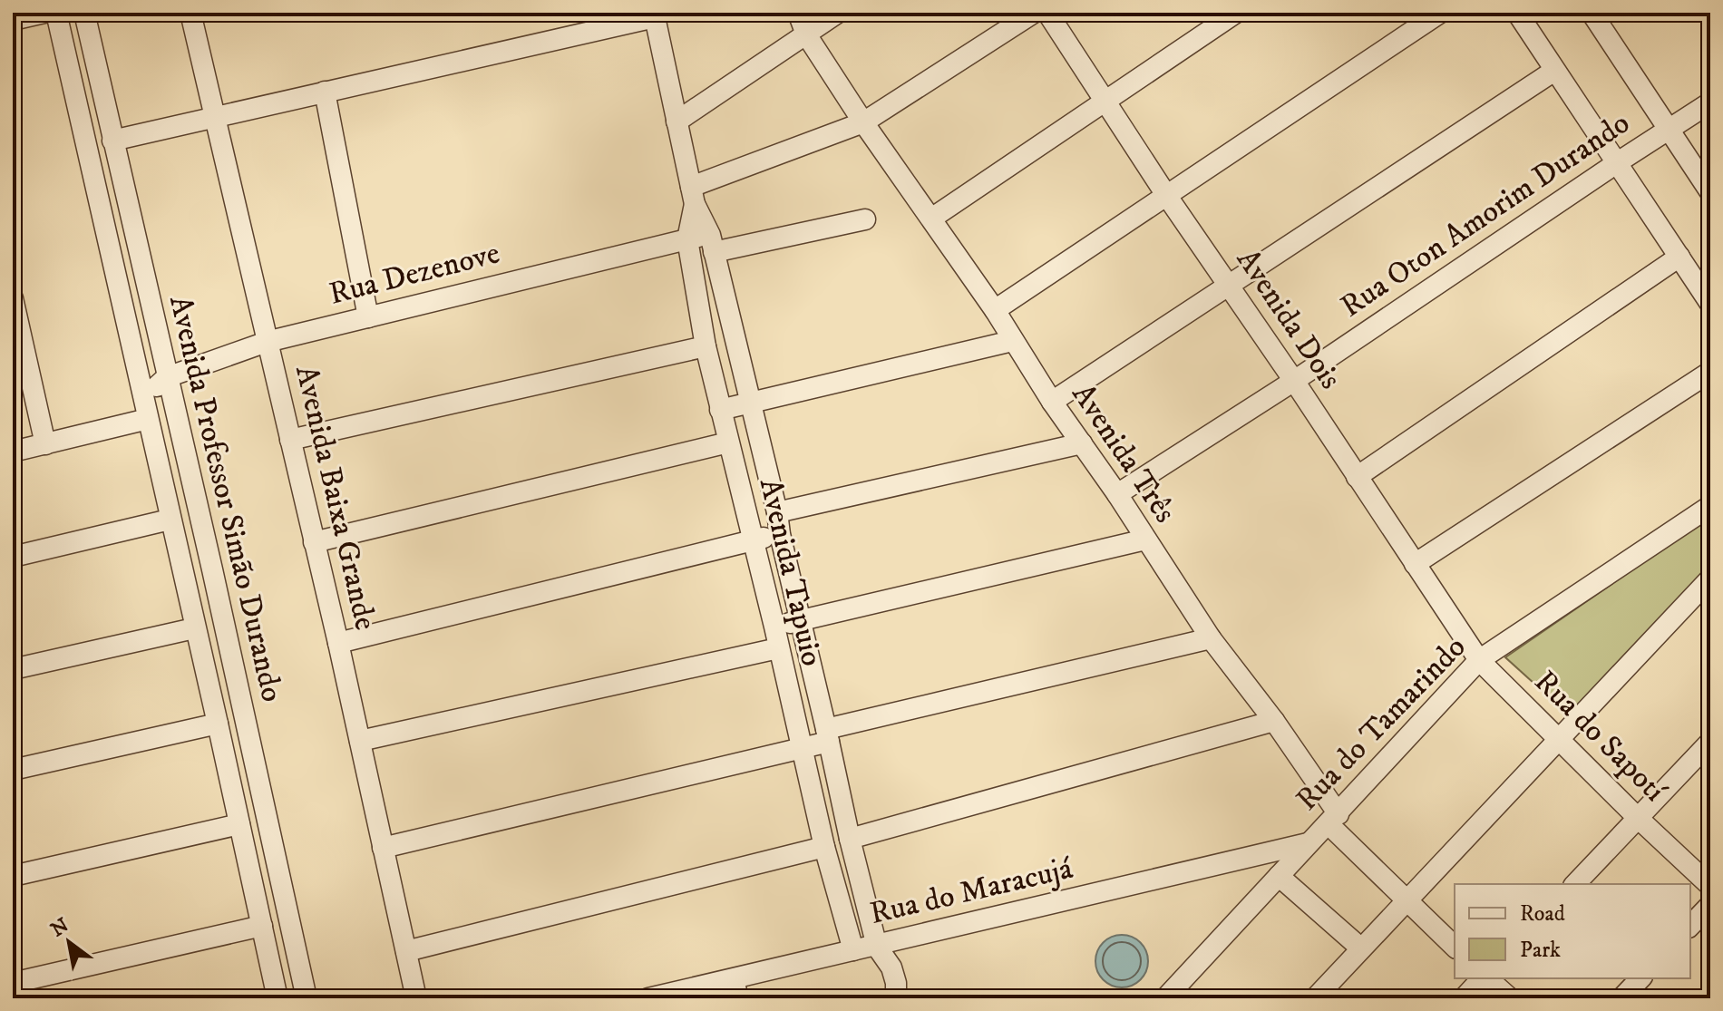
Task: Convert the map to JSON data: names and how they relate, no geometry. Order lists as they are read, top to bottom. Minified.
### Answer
{"streets":{"street":["Rua Oton Amorim Durando","Rua Dezenove","Avenida Dois","Avenida Três","Avenida Baixa Grande","Avenida Professor Simão Durando","Avenida Tapuio","Rua do Tamarindo","Rua do Sapotí","Rua do Maracujá"]},"crossings":[["Rua Oton Amorim Durando","Avenida Dois"],["Rua Oton Amorim Durando","Avenida Três"],["Rua Dezenove","Avenida Baixa Grande"],["Rua Dezenove","Avenida Professor Simão Durando"],["Rua Dezenove","Avenida Tapuio"],["Avenida Dois","Rua do Tamarindo"],["Avenida Dois","Rua do Sapotí"],["Avenida Três","Rua do Tamarindo"],["Avenida Tapuio","Rua do Maracujá"],["Rua do Tamarindo","Rua do Sapotí"],["Rua do Tamarindo","Rua do Maracujá"]],"legend":["Road","Park"],"north":"top left"}
